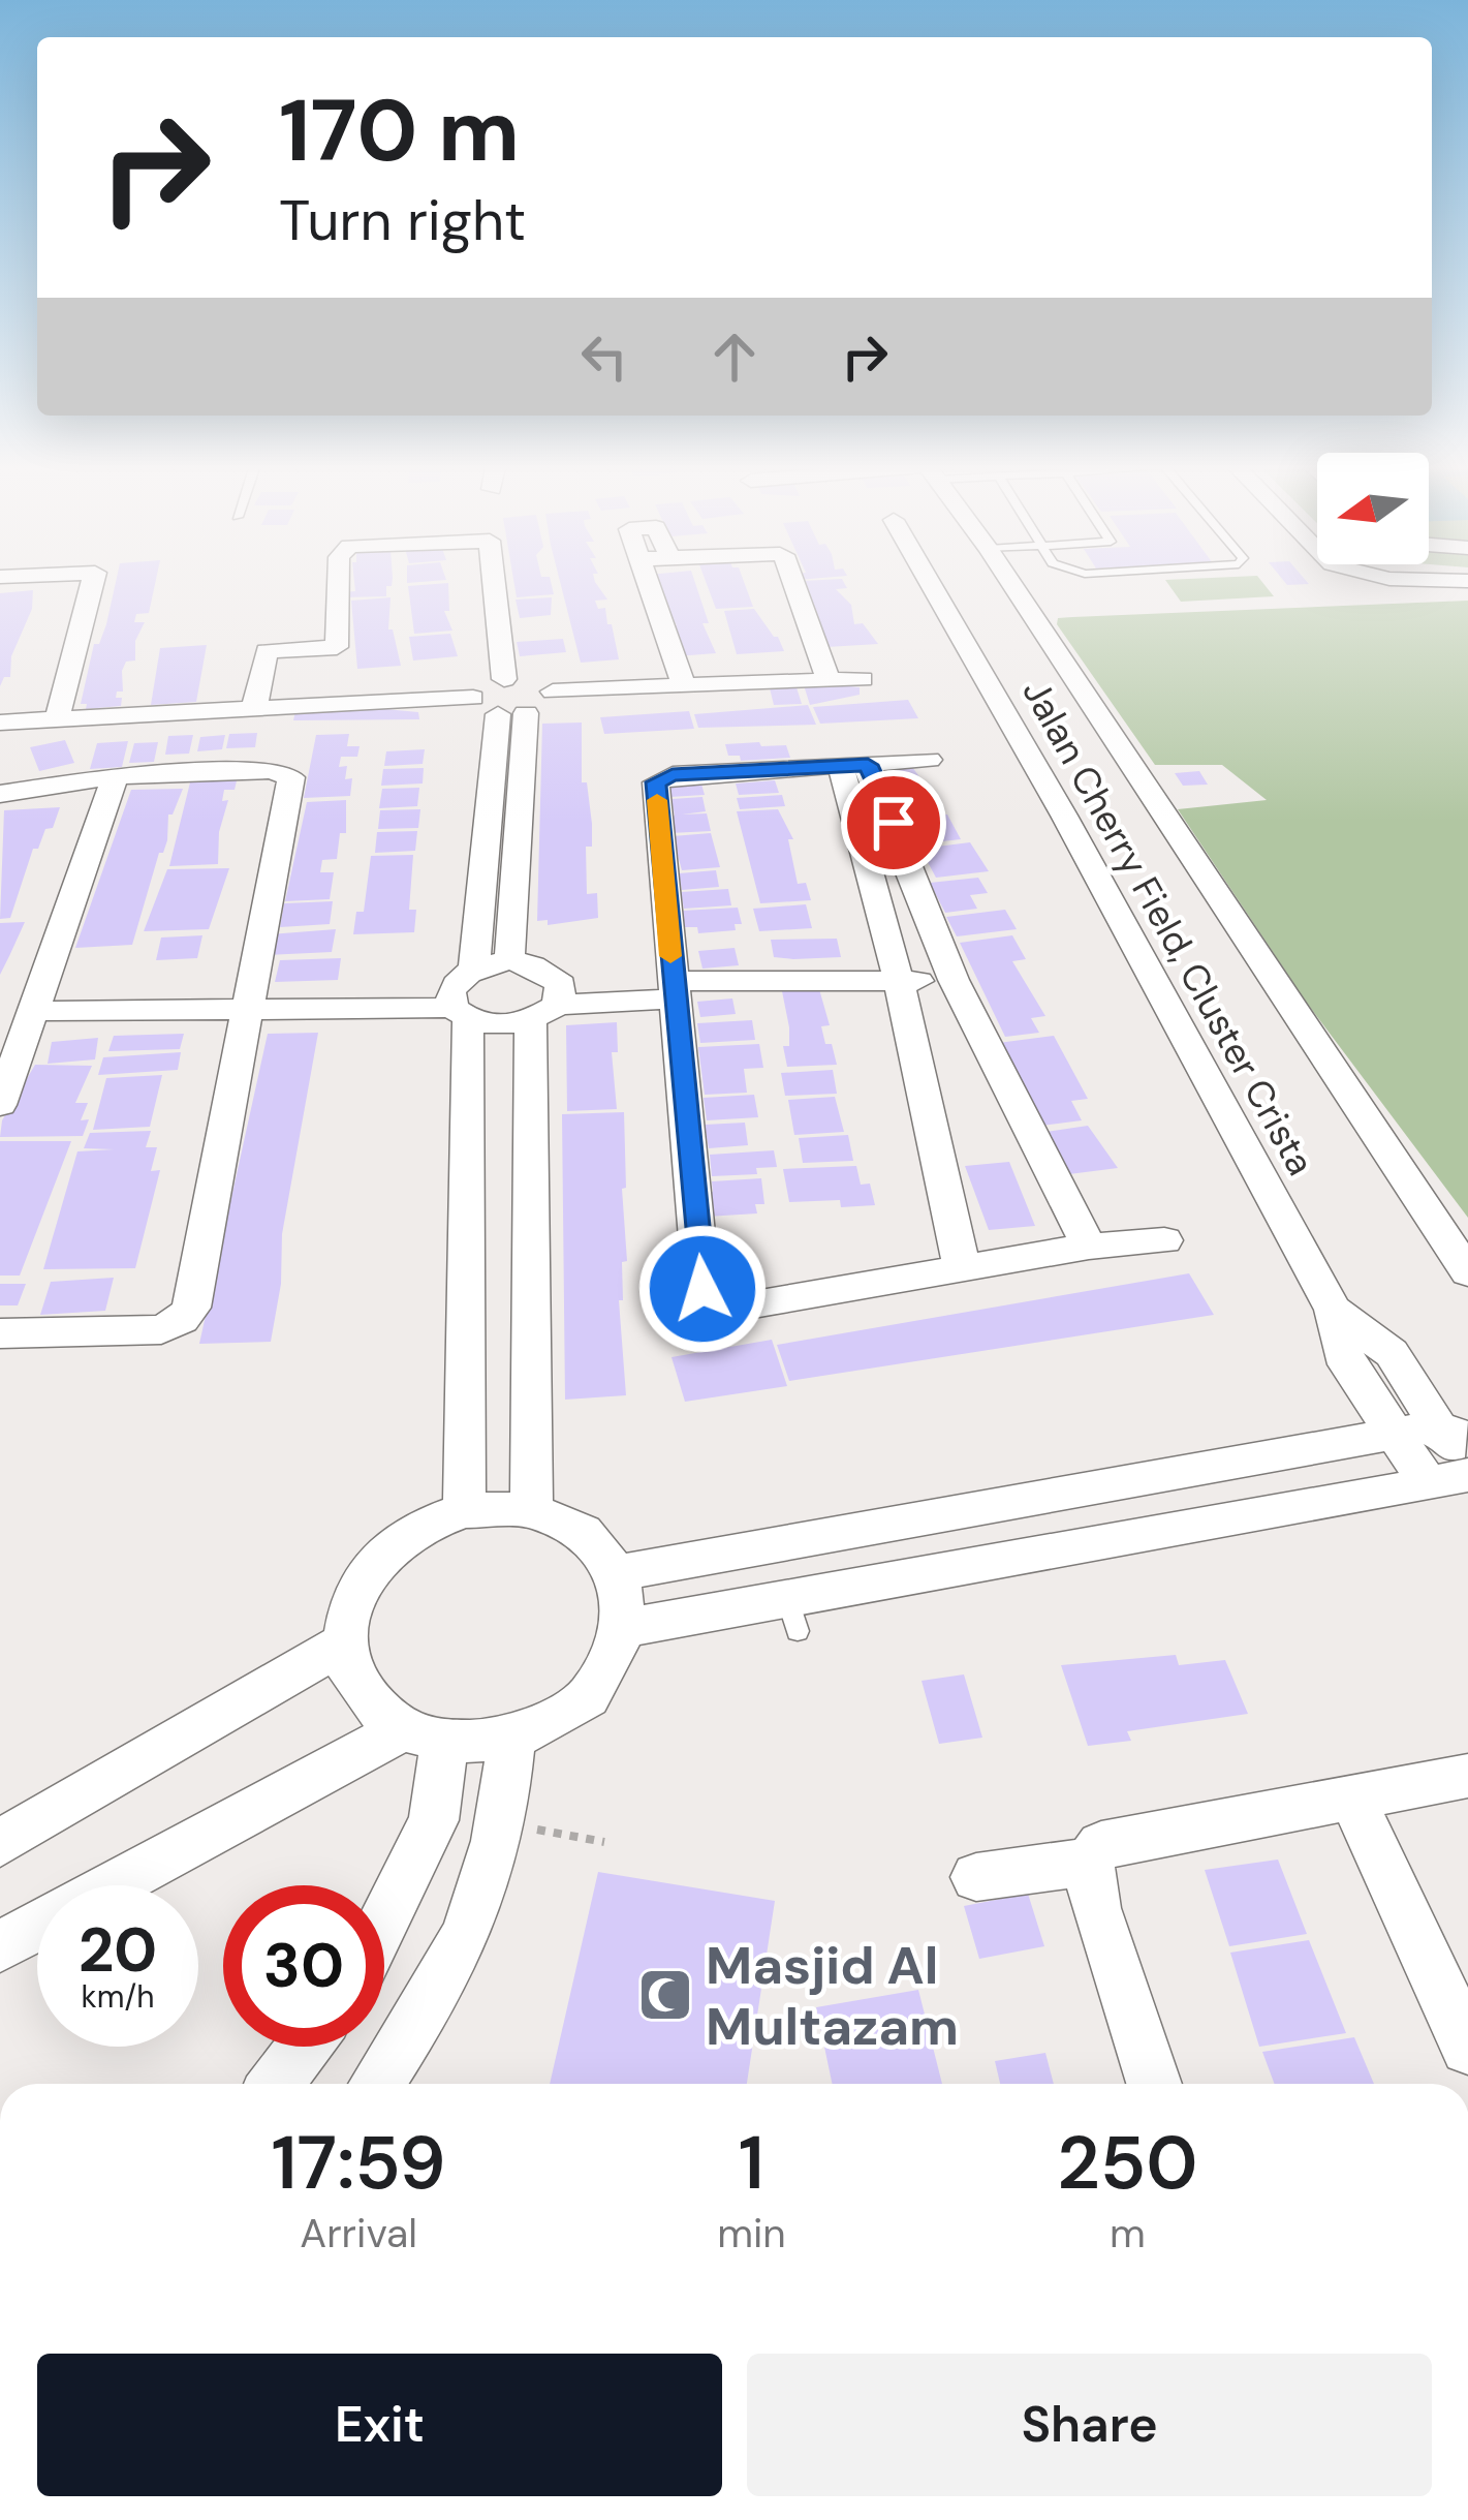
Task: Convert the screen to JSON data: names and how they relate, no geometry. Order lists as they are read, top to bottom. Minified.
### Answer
{"streets":{"street":["Jalan Cherry Field, Cluster Crista"]},"places":{"mosque":["Masjid Al Multazam"]},"north":"left","page":{"turn":["170 m","Turn right"],"speed":"20 km/h","limit":"30","eta":["17:59","Arrival","1","min","250","m"],"buttons":["Exit","Share"]}}
